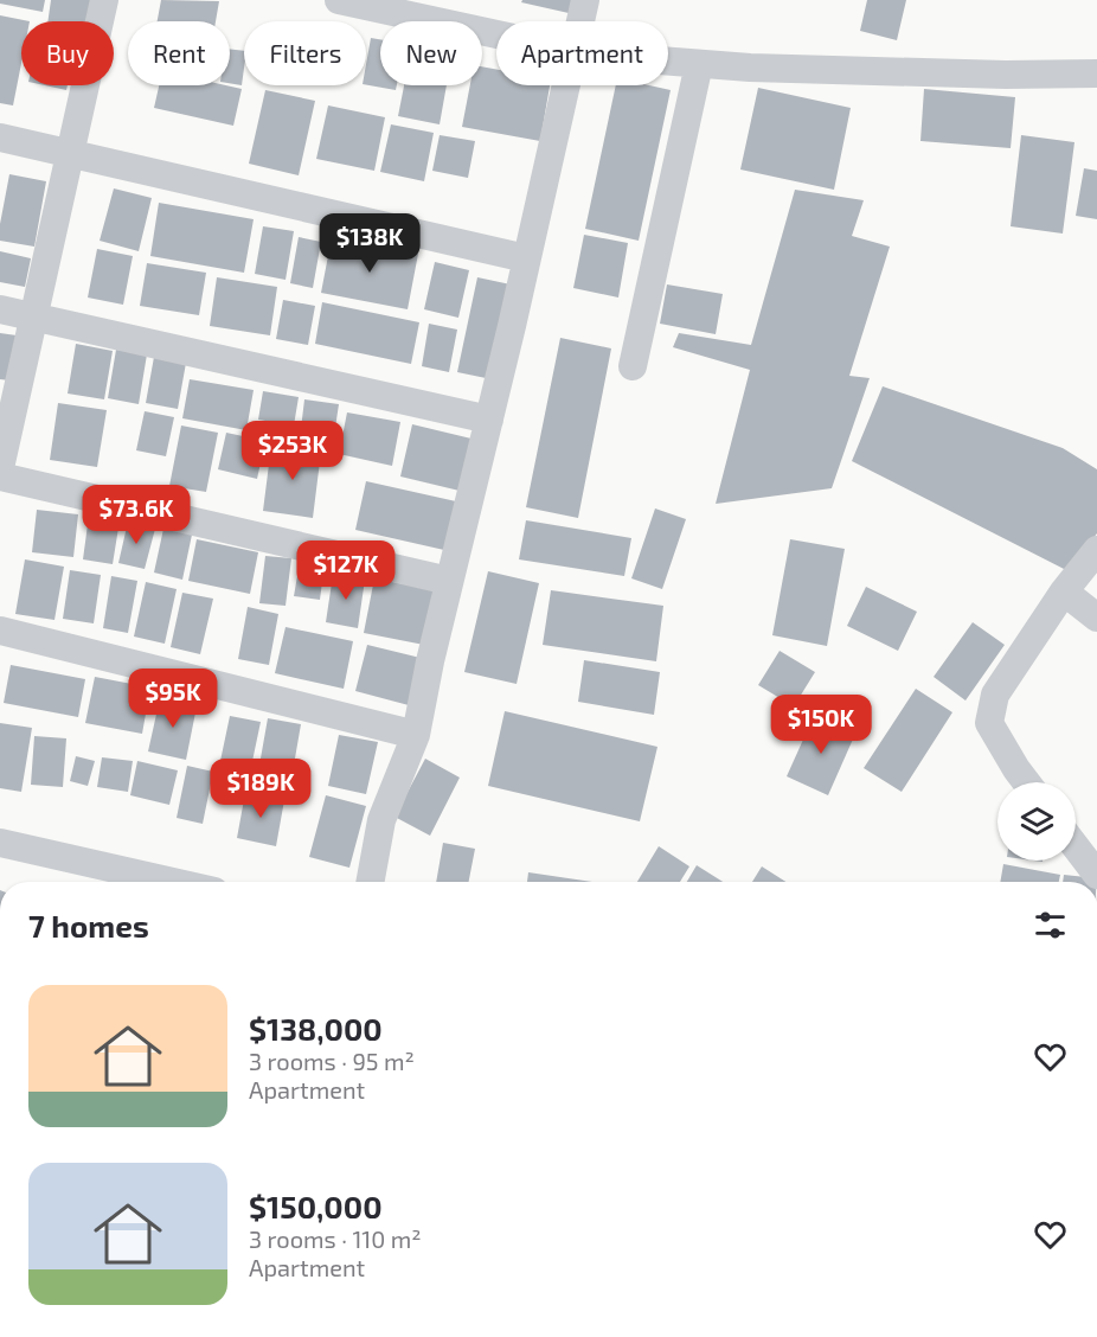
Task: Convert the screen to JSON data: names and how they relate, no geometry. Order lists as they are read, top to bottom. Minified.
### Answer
{"page":{"chip":["Buy","Rent","Filters","New","Apartment"],"price":["$138K","$253K","$73.6K","$127K","$95K","$150K","$189K"],"heading":"7 homes","list":[{"name":"$138,000","note":"3 rooms · 95 m² · Apartment"},{"name":"$150,000","note":"3 rooms · 110 m² · Apartment"}]}}
